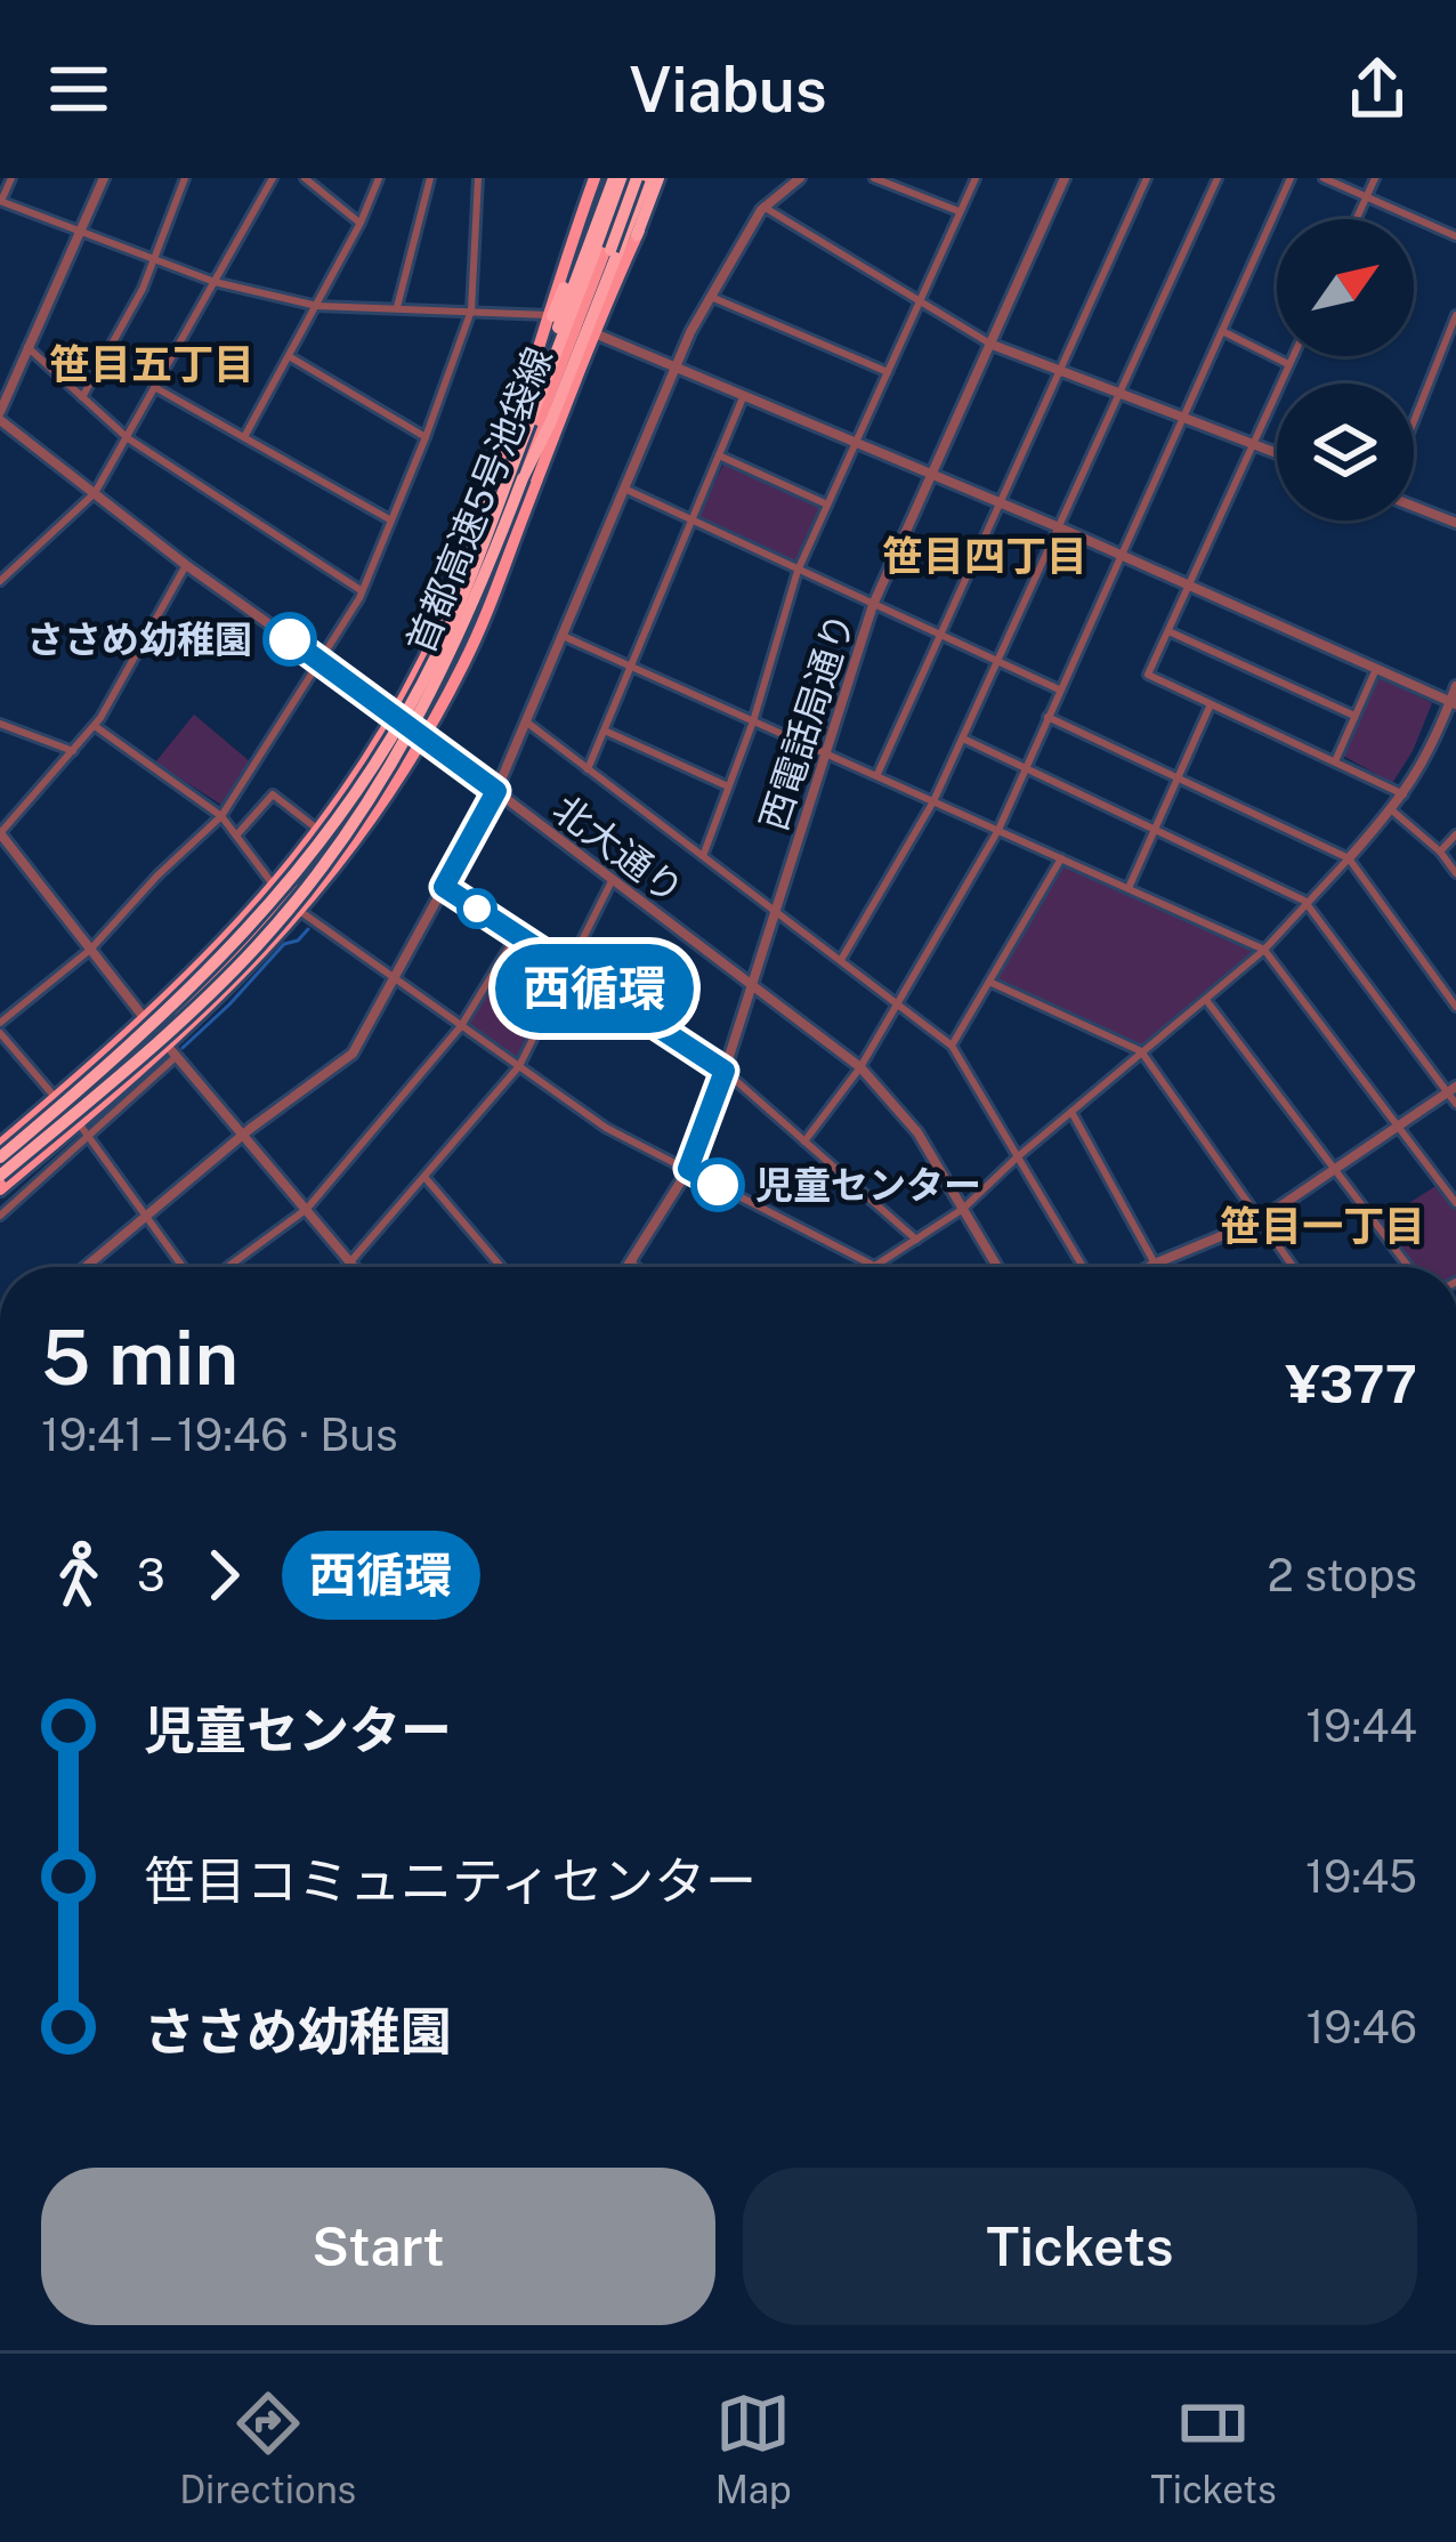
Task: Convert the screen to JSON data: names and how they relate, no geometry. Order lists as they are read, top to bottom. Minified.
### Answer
{"streets":{"highway":["首都高速5号池袋線"],"street":["西電話局通り","北大通り"]},"crossings":[["西電話局通り","北大通り"]],"districts":["笹目五丁目","笹目四丁目","笹目一丁目"],"places":["ささめ幼稚園","児童センター"],"lines":["bus line 西循環"],"north":"top right","page":{"header":"Viabus","on_map":"西循環","heading":["5 min","19:41 – 19:46 · Bus","¥377"],"legs":["3","西循環","2 stops"],"list":[{"name":"児童センター","value":"19:44"},{"name":"笹目コミュニティセンター","value":"19:45"},{"name":"ささめ幼稚園","value":"19:46"}],"buttons":["Start","Tickets"],"tabs":["Directions","Map","Tickets"]}}
